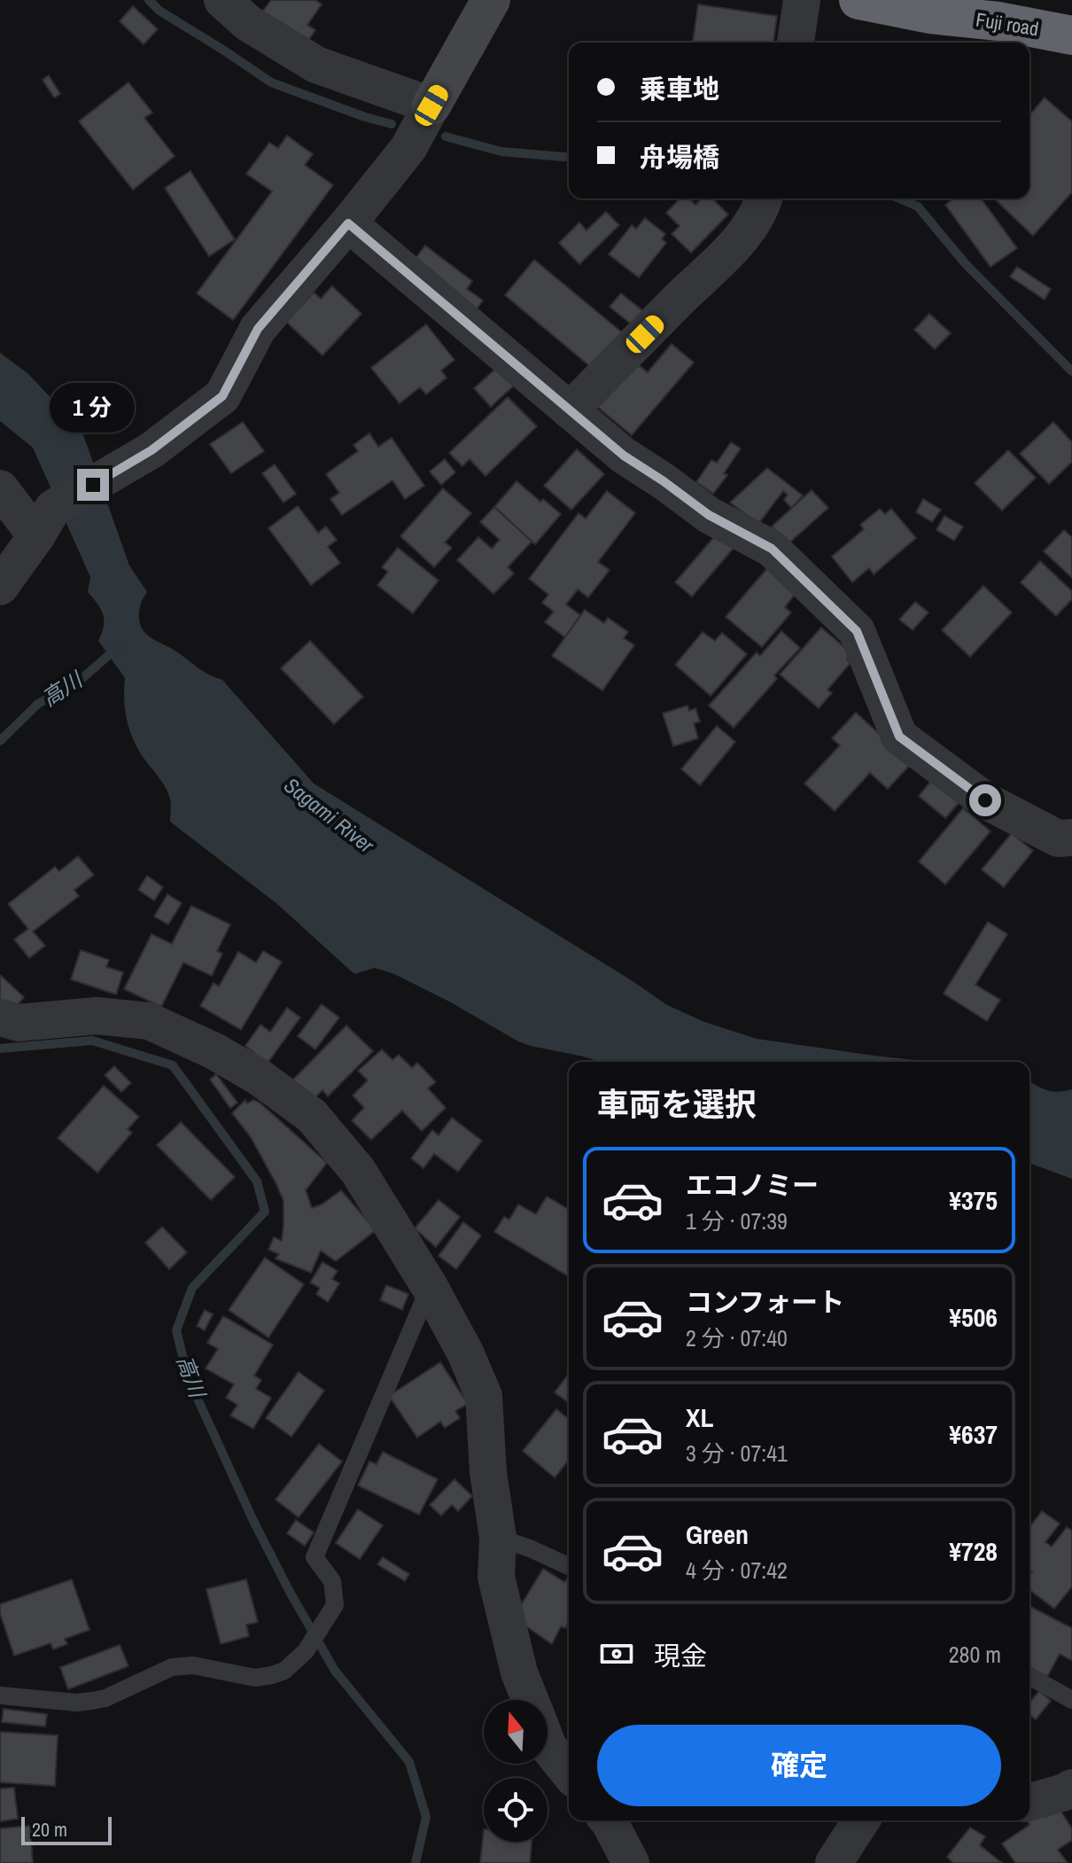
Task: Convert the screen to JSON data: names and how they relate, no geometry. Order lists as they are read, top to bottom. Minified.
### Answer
{"streets":{"highway":["Fuji road"]},"water":["高川","Sagami River"],"scale_bar":"20 m","north":"top","page":{"banner":["乗車地","舟場橋"],"bubble":"1 分","heading":"車両を選択","list":[{"name":"エコノミー","note":"1 分 · 07:39","value":"¥375"},{"name":"コンフォート","note":"2 分 · 07:40","value":"¥506"},{"name":"XL","note":"3 分 · 07:41","value":"¥637"},{"name":"Green","note":"4 分 · 07:42","value":"¥728"}],"pay":["現金","280 m"],"buttons":"確定","scale":"20 m"}}
